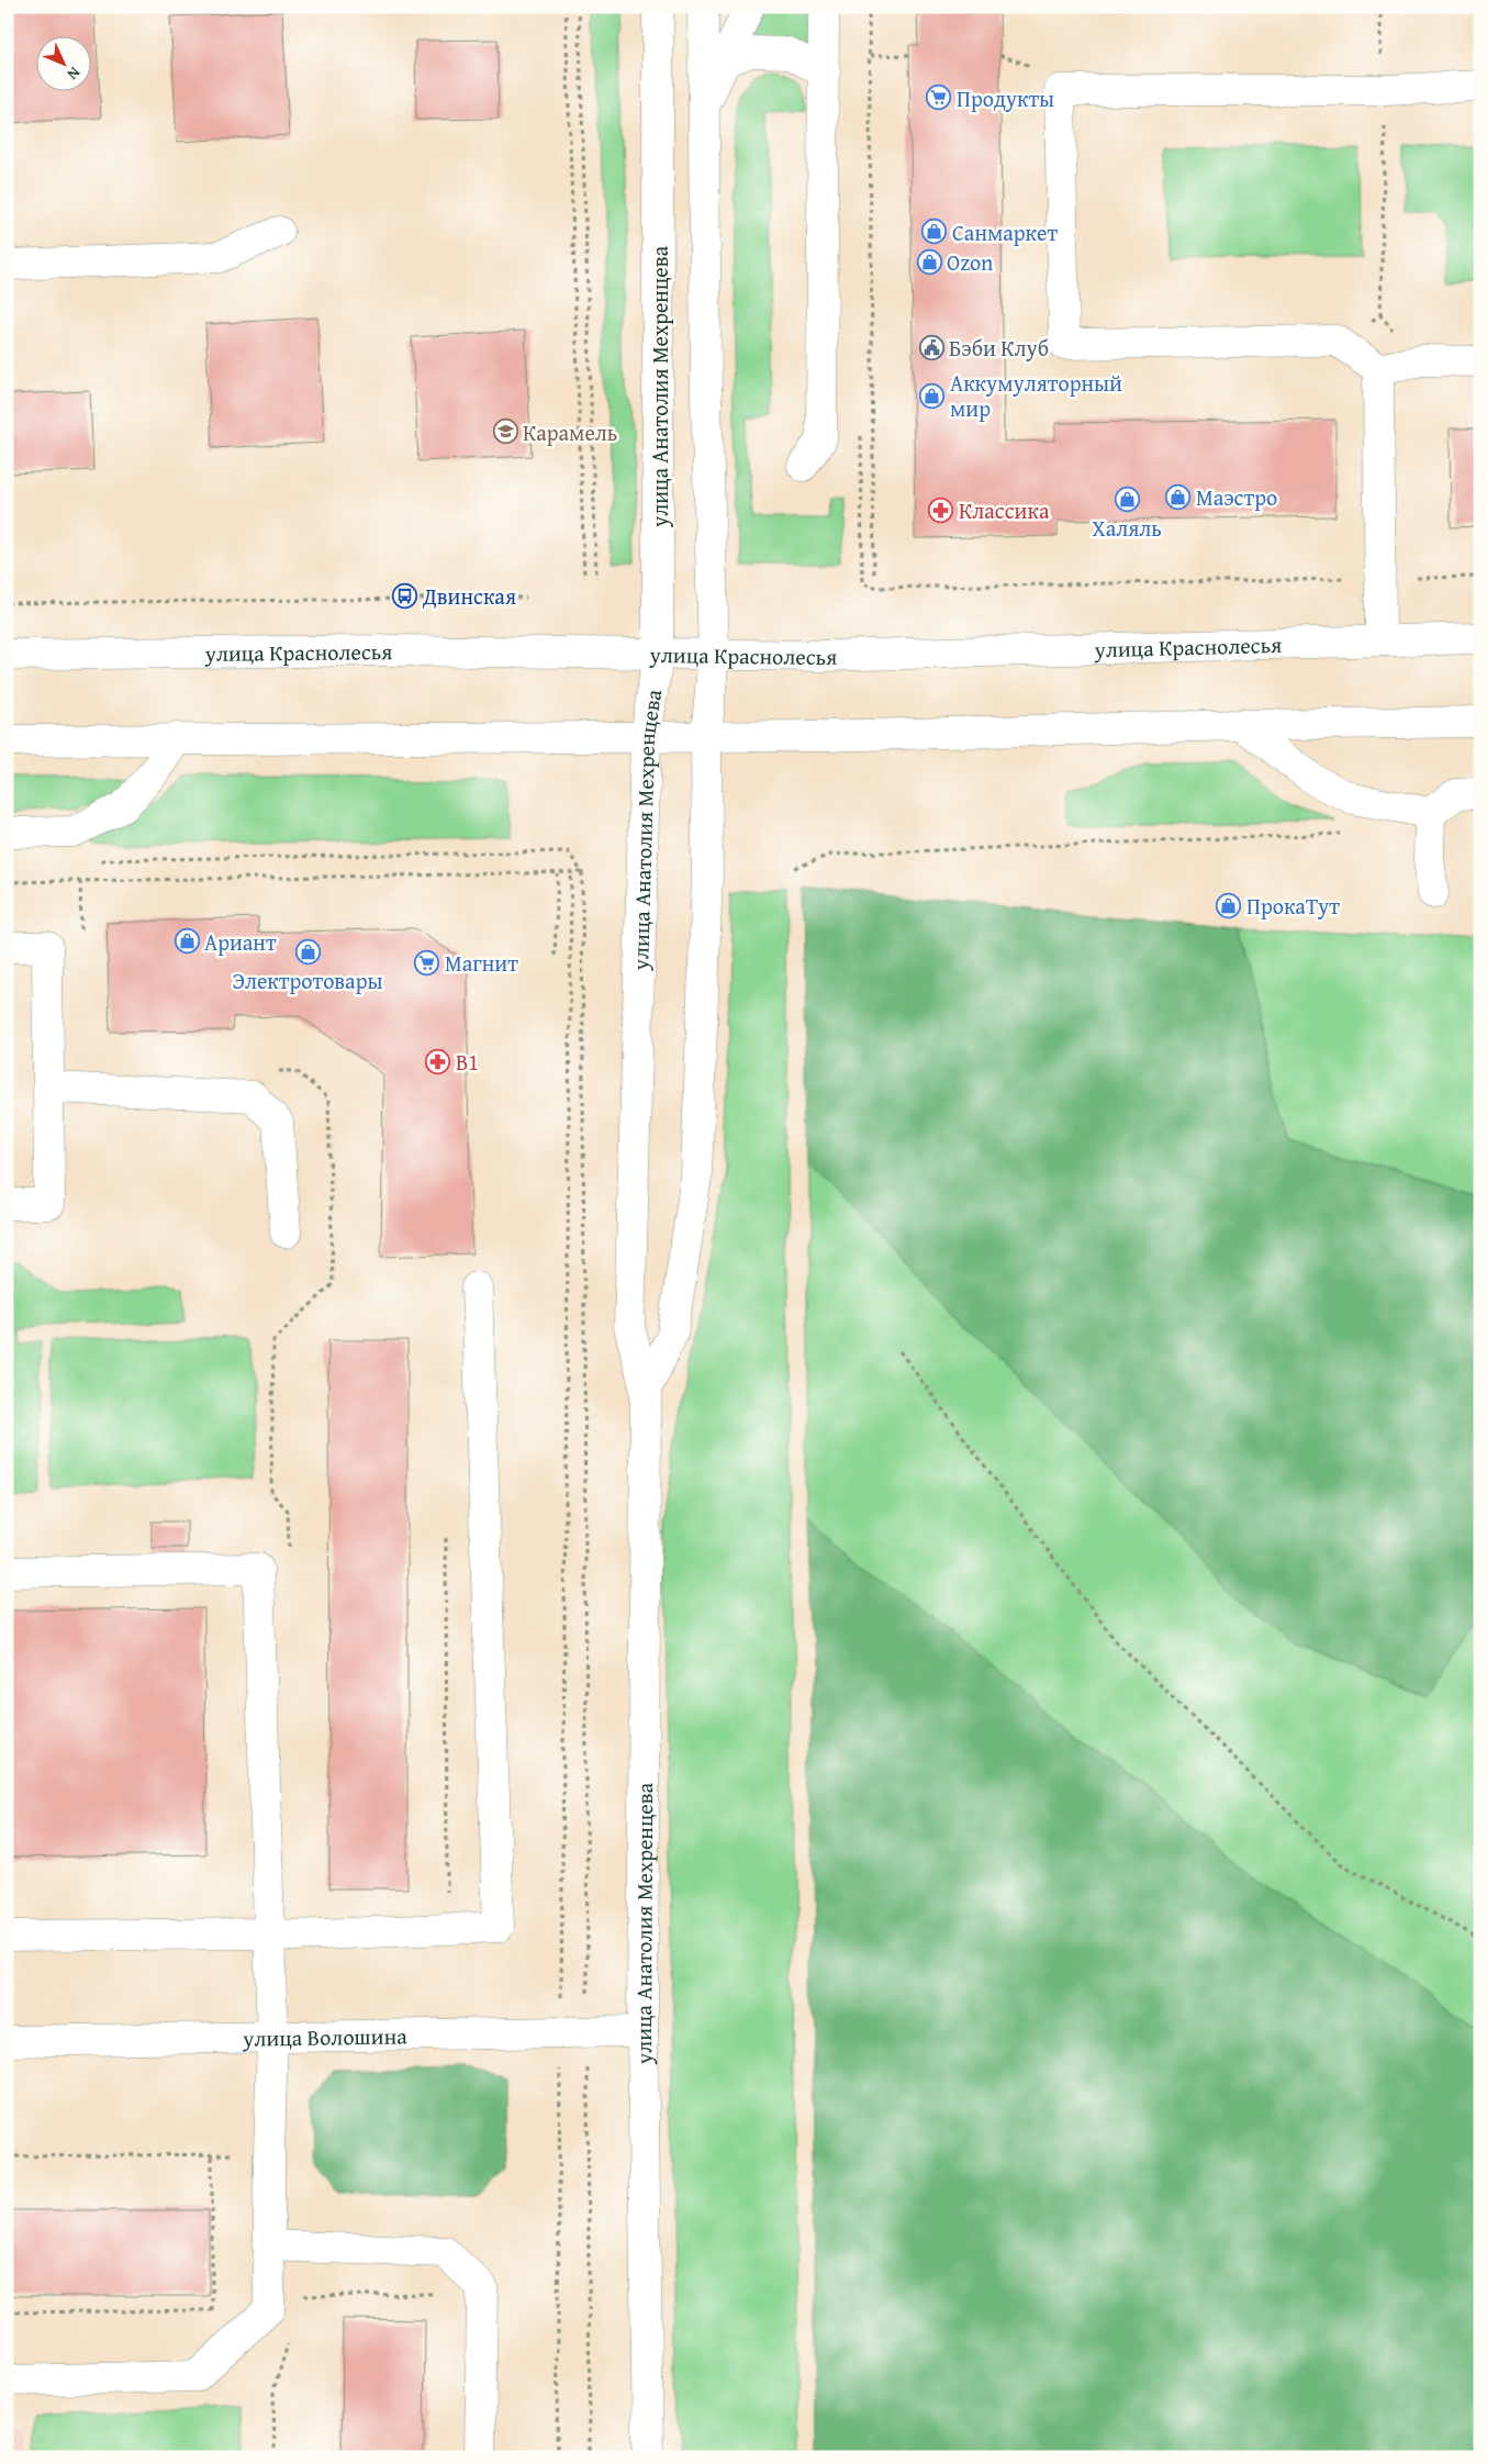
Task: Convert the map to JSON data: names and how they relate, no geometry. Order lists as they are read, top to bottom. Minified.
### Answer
{"streets":{"street":["улица Анатолия Мехренцева","улица Краснолесья","улица Волошина"]},"crossings":[["улица Анатолия Мехренцева","улица Краснолесья"],["улица Анатолия Мехренцева","улица Волошина"]],"places":{"supermarket":["Продукты","Магнит"],"shop":["Санмаркет","Ozon","Аккумуляторный мир","Маэстро","Халяль","ПрокаТут","Ариант","Электротовары"],"public building":["Бэби Клуб"],"school or university":["Карамель"],"pharmacy":["Классика","B1"],"bus stop":["Двинская"]},"north":"bottom right"}
